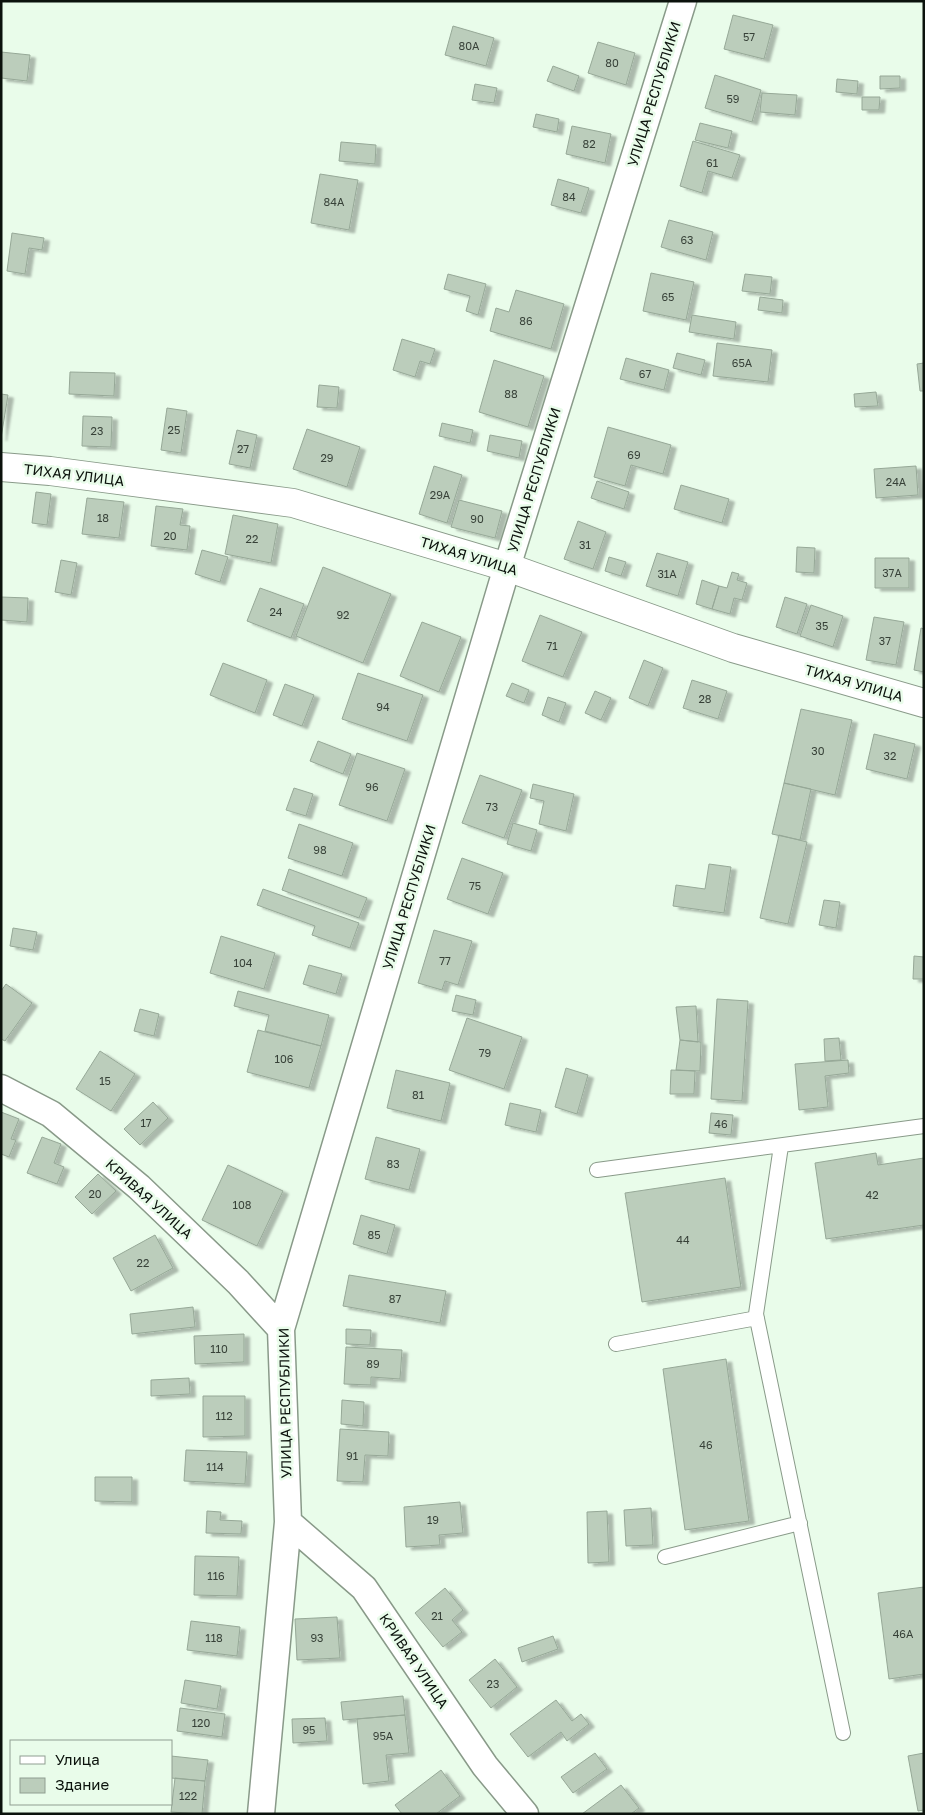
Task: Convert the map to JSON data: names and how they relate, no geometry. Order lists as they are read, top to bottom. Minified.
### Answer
{"streets":{"main road":["ТИХАЯ УЛИЦА"],"street":["УЛИЦА РЕСПУБЛИКИ","КРИВАЯ УЛИЦА"]},"crossings":[["УЛИЦА РЕСПУБЛИКИ","ТИХАЯ УЛИЦА"],["УЛИЦА РЕСПУБЛИКИ","КРИВАЯ УЛИЦА"]],"house_numbers":["57","80А","80","59","82","61","84","84А","63","65","86","65А","67","88","25","23","27","69","29","24А","29А","18","90","20","22","31","37А","31А","24","92","35","37","71","28","94","30","32","96","73","98","75","77","104","79","106","15","81","17","46","83","20","42","108","85","44","22","87","110","89","112","46","91","114","19","116","21","46А","118","93","23","120","95","95А","122"],"legend":["Улица","Здание"]}
